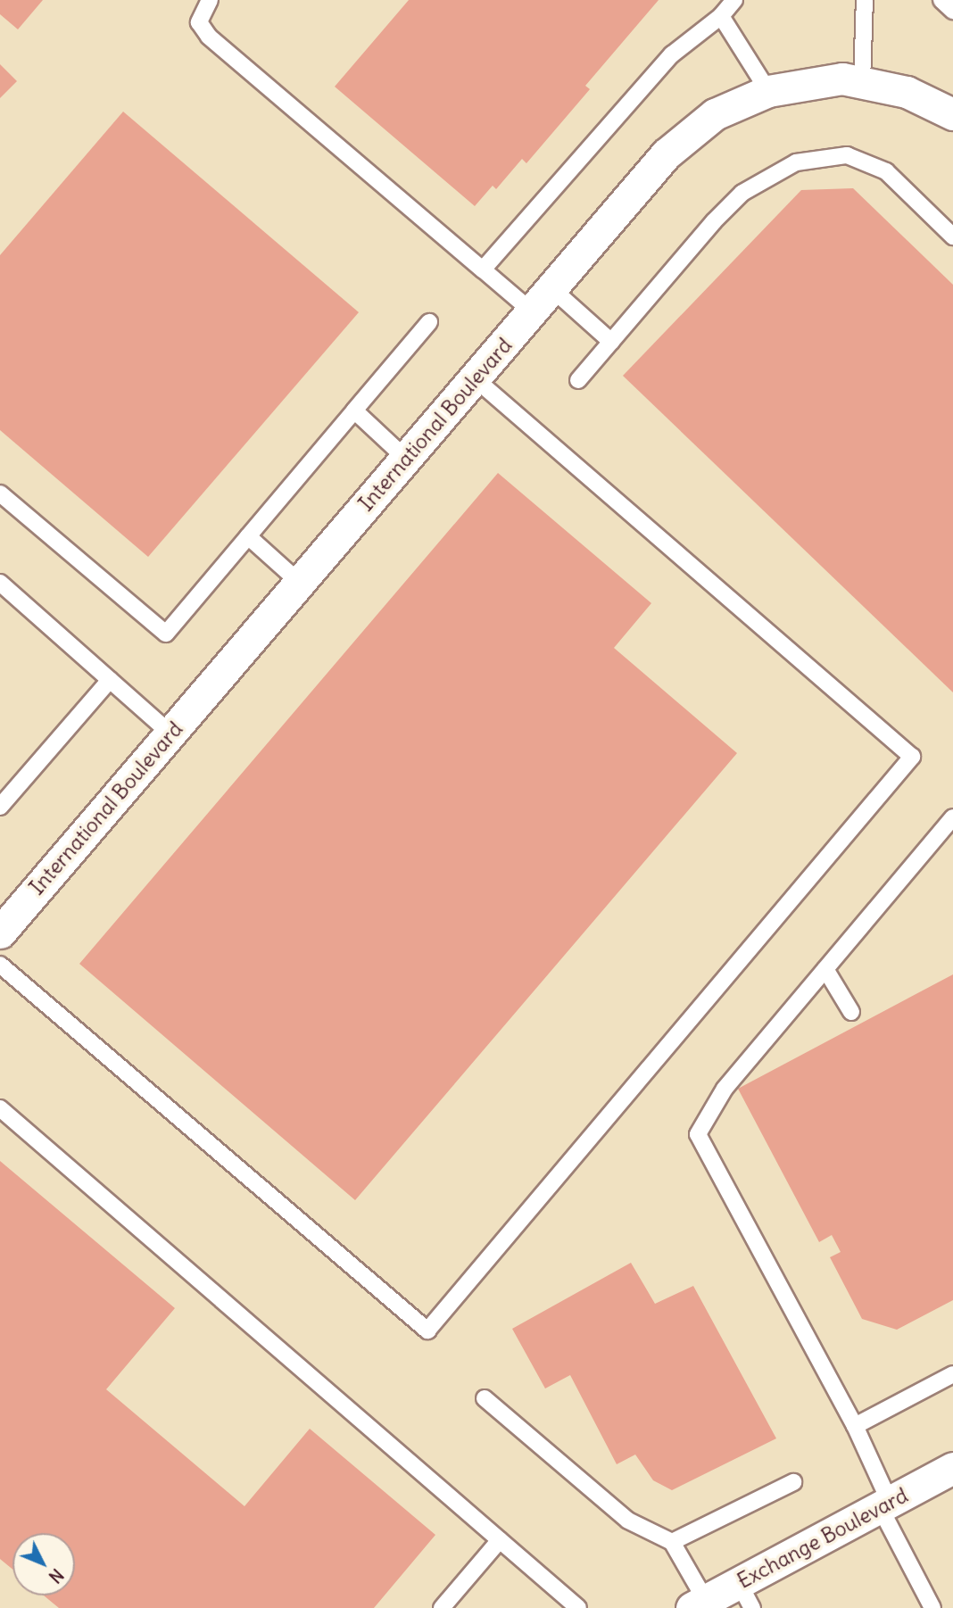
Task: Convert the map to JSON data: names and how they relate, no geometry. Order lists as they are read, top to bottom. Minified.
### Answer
{"streets":{"street":["International Boulevard","Exchange Boulevard"]},"north":"bottom right"}
